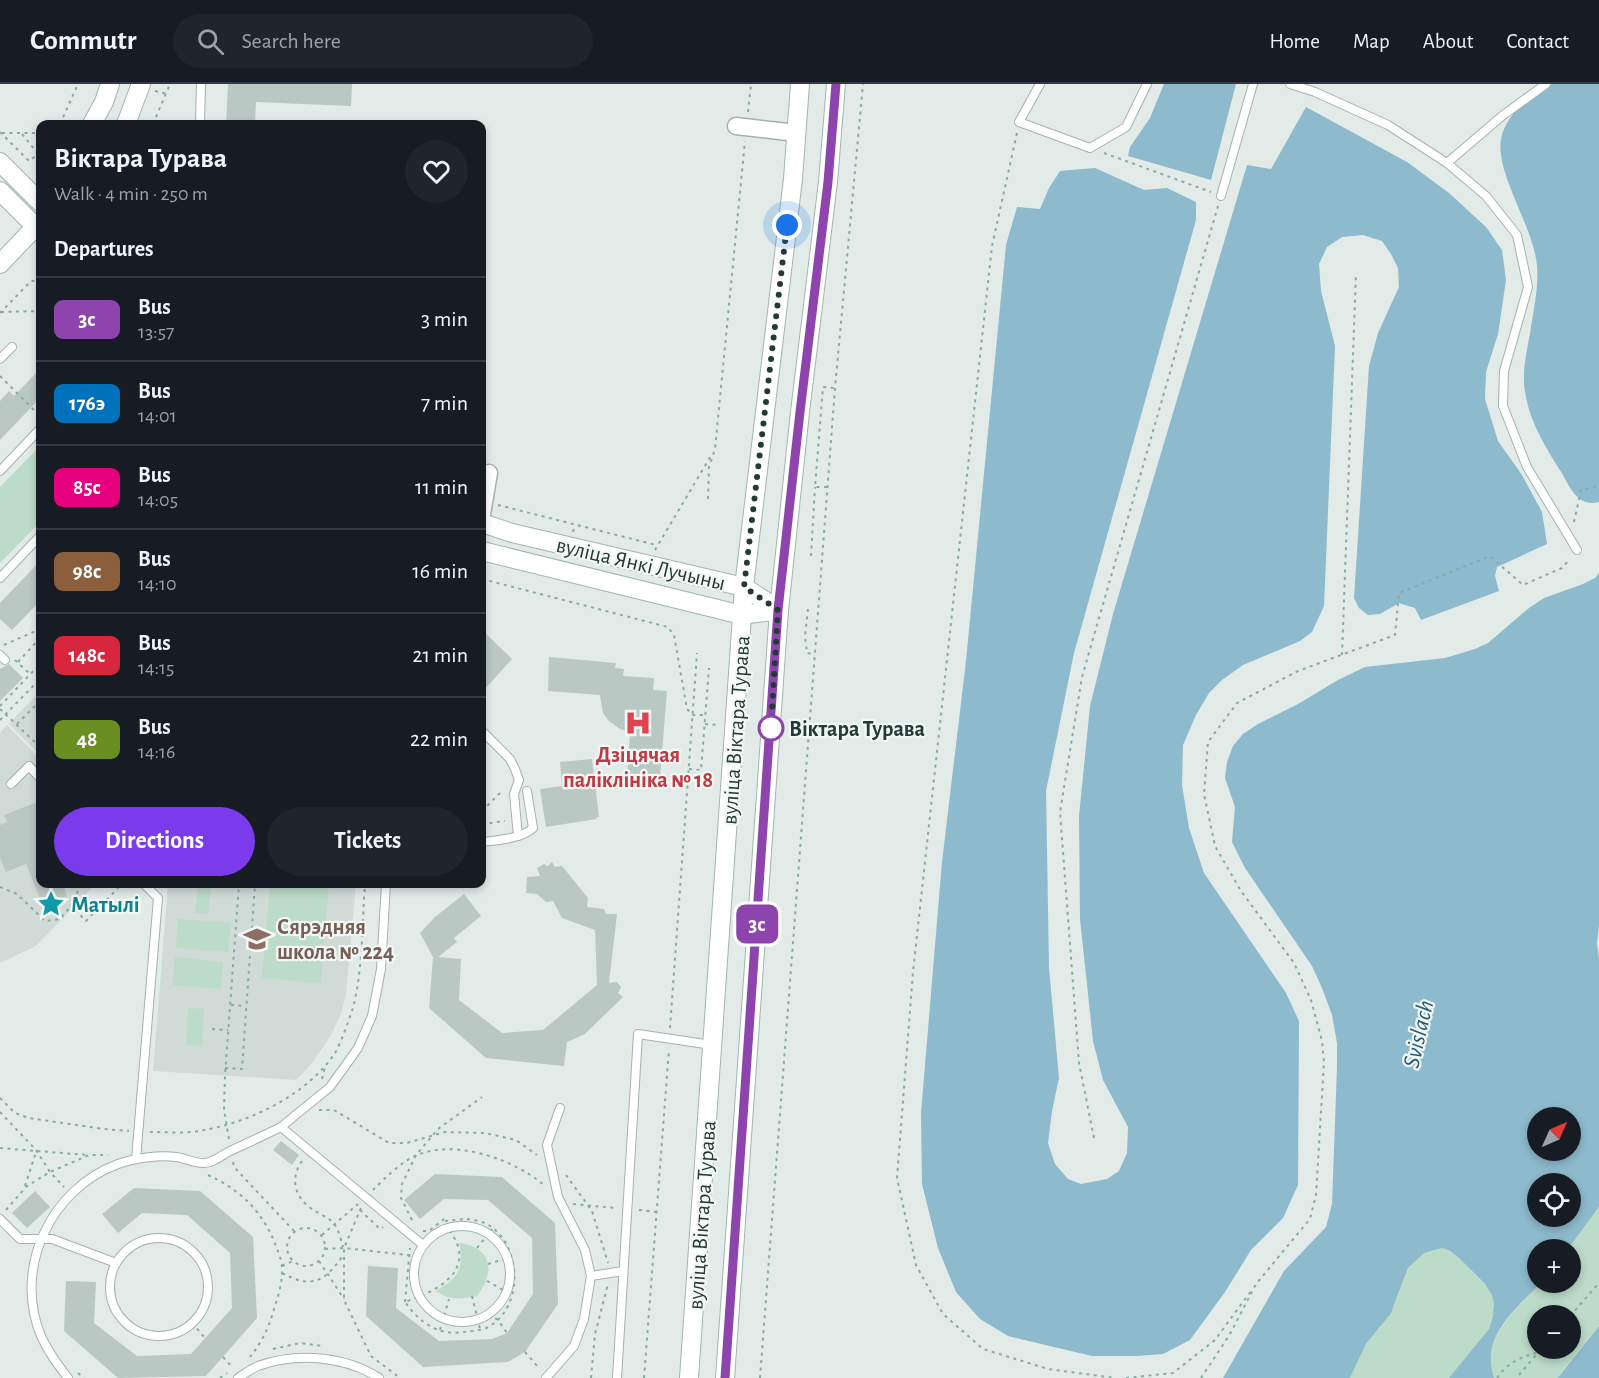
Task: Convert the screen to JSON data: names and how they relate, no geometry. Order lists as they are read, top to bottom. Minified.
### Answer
{"streets":{"main road":["вуліца Янкі Лучыны","вуліца Віктара Турава"]},"crossings":[["вуліца Янкі Лучыны","вуліца Віктара Турава"]],"water":["Svislach"],"places":{"hospital":["Дзіцячая паліклініка № 18"],"other":["Віктара Турава"],"place":["Матылі"],"school or university":["Сярэдняя школа № 224"]},"lines":["bus line 3с"],"north":"top right","page":{"header":"Commutr","search":"Search here","nav":["Home","Map","About","Contact"],"on_map":"3с","heading":[["Віктара Турава","Walk · 4 min · 250 m"],"Departures"],"list":[{"mark":"3с","name":"Bus","note":"13:57","value":"3 min"},{"mark":"176э","name":"Bus","note":"14:01","value":"7 min"},{"mark":"85с","name":"Bus","note":"14:05","value":"11 min"},{"mark":"98с","name":"Bus","note":"14:10","value":"16 min"},{"mark":"148с","name":"Bus","note":"14:15","value":"21 min"},{"mark":"48","name":"Bus","note":"14:16","value":"22 min"}],"buttons":["Directions","Tickets"],"map_buttons":["+","−"]}}
